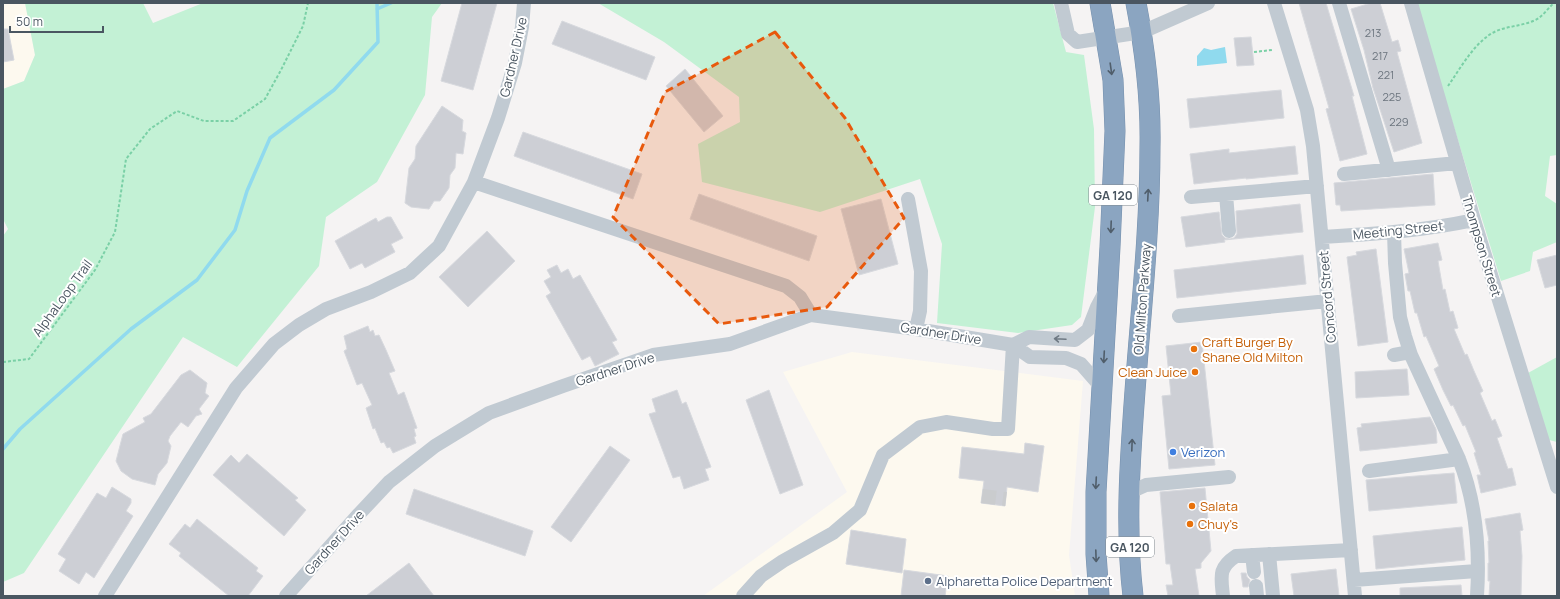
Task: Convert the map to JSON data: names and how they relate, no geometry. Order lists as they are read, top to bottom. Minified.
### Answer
{"streets":{"highway":["GA 120","Old Milton Parkway"],"street":["Gardner Drive","Meeting Street","Thompson Street","Concord Street"],"path":["AlphaLoop Trail"]},"crossings":[["Gardner Drive","GA 120"],["Meeting Street","Thompson Street"],["Meeting Street","Concord Street"]],"places":["Craft Burger By Shane Old Milton","Clean Juice","Verizon","Salata","Chuy's","Alpharetta Police Department"],"house_numbers":["213","217","221","225","229"],"scale_bar":"50 m"}
